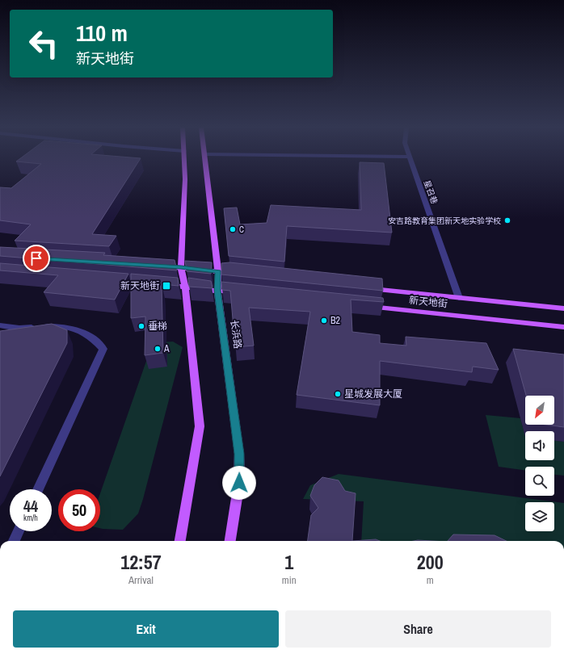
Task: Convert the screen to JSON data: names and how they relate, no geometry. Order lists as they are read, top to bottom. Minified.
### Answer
{"streets":{"main road":["新天地街","长浜路"],"street":["星召巷"]},"crossings":[["星召巷","新天地街"]],"places":{"other":["安吉路教育集团新天地实验学校","C","B2","垂梯","A","星城发展大厦"],"transit":["新天地街"]},"north":"bottom left","page":{"turn":["110 m","新天地街"],"speed":"44 km/h","limit":"50","eta":["12:57","Arrival","1","min","200","m"],"buttons":["Exit","Share"]}}
